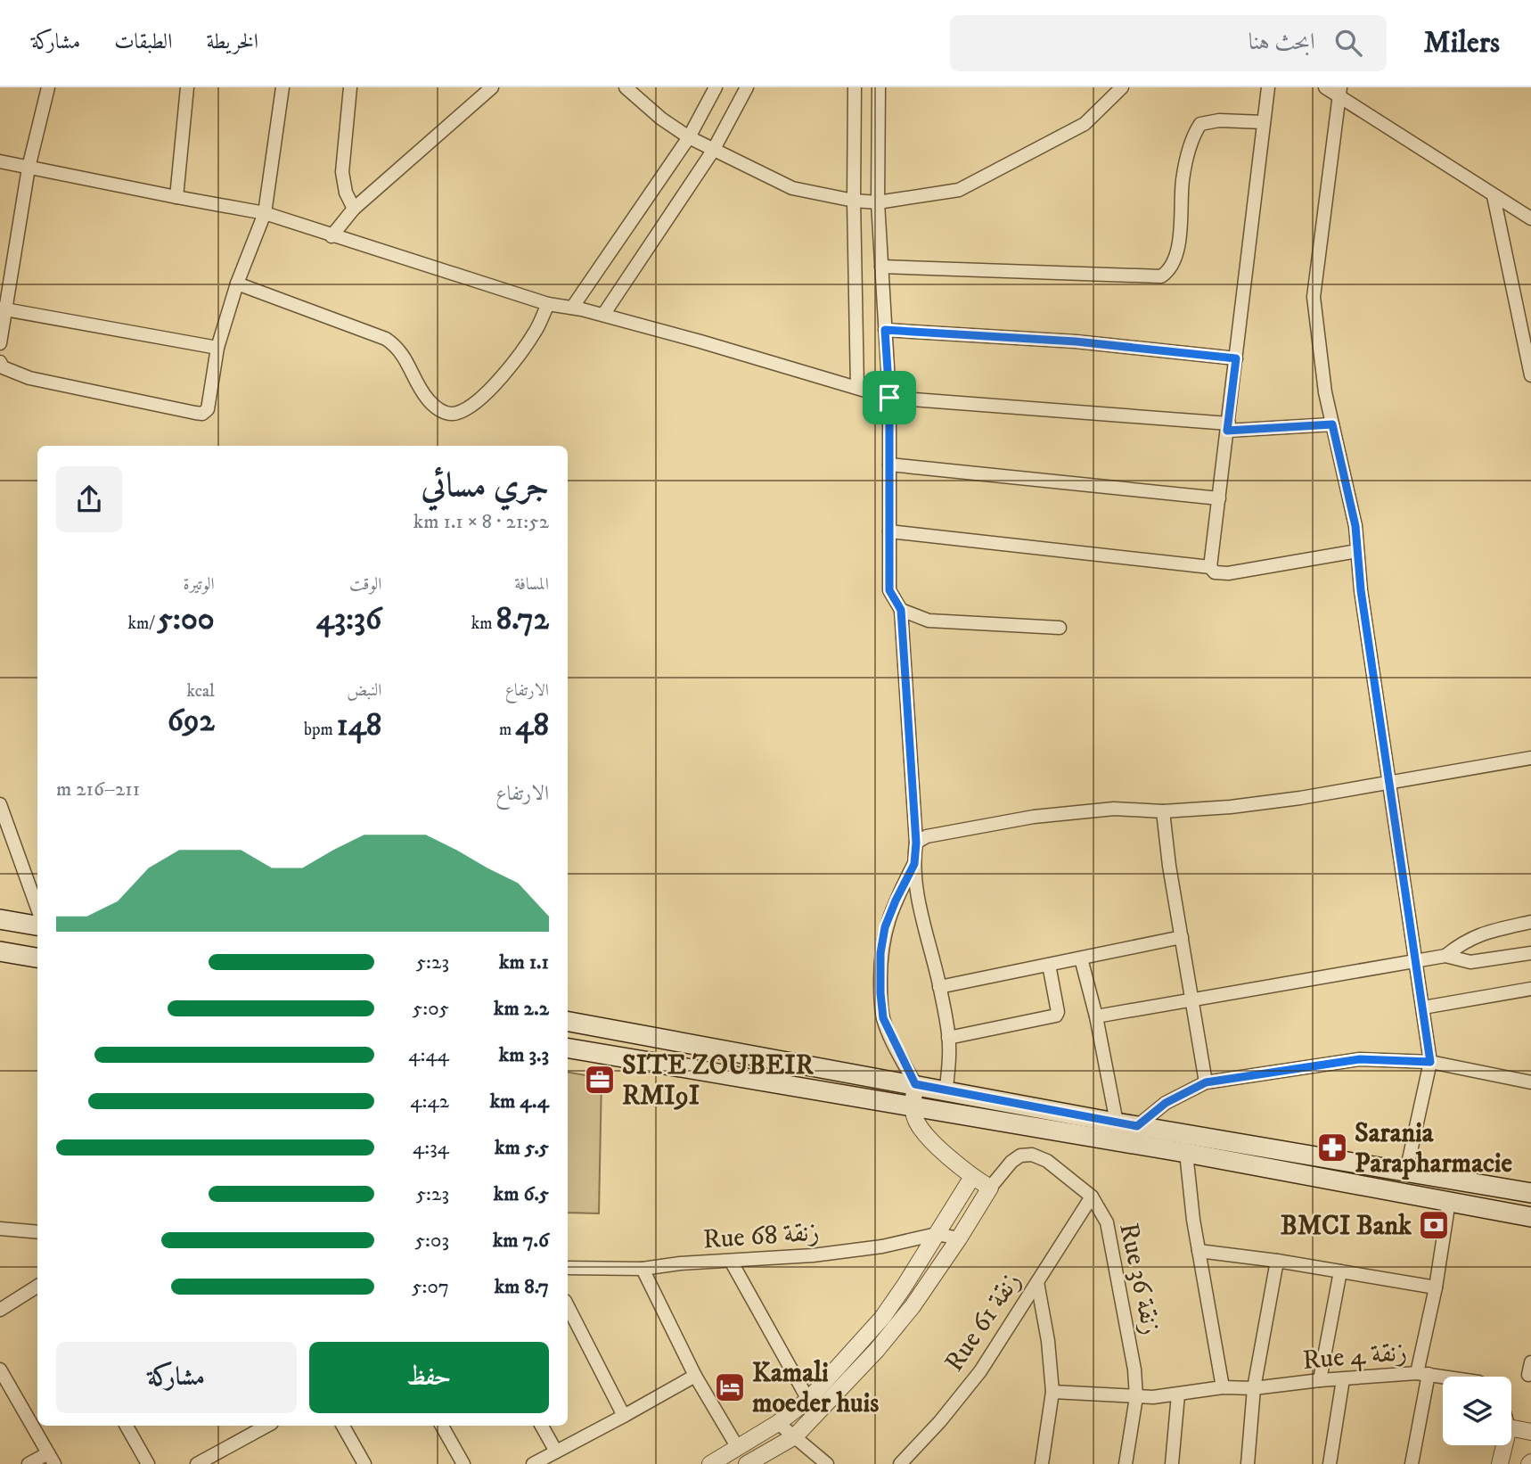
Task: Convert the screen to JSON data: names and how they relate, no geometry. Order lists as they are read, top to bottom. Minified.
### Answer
{"streets":{"street":["Rue 68 زنقة","Rue 36 زنقة","Rue 61 زنقة","Rue 4 زنقة"]},"crossings":[["Rue 36 زنقة","Rue 61 زنقة"],["Rue 36 زنقة","Rue 4 زنقة"]],"places":{"office":["SITE ZOUBEIR RMI9I"],"pharmacy":["Sarania Parapharmacie"],"bank":["BMCI Bank"],"hotel":["Kamali moeder huis"]},"page":{"header":"Milers","search":"ابحث هنا","nav":["الخريطة","الطبقات","مشاركة"],"heading":["جري مسائي","21:52 · 8 × 1.1 km"],"stats":[["المسافة","8.72 km"],["الوقت","43:36"],["الوتيرة","5:00 /km"],["الارتفاع","48 m"],["النبض","148 bpm"],["kcal","692"]],"chart":["الارتفاع","211–216 m"],"list":[{"name":"1.1 km","note":"5:23"},{"name":"2.2 km","note":"5:05"},{"name":"3.3 km","note":"4:44"},{"name":"4.4 km","note":"4:42"},{"name":"5.5 km","note":"4:34"},{"name":"6.5 km","note":"5:23"},{"name":"7.6 km","note":"5:03"},{"name":"8.7 km","note":"5:07"}],"buttons":["حفظ","مشاركة"]}}
